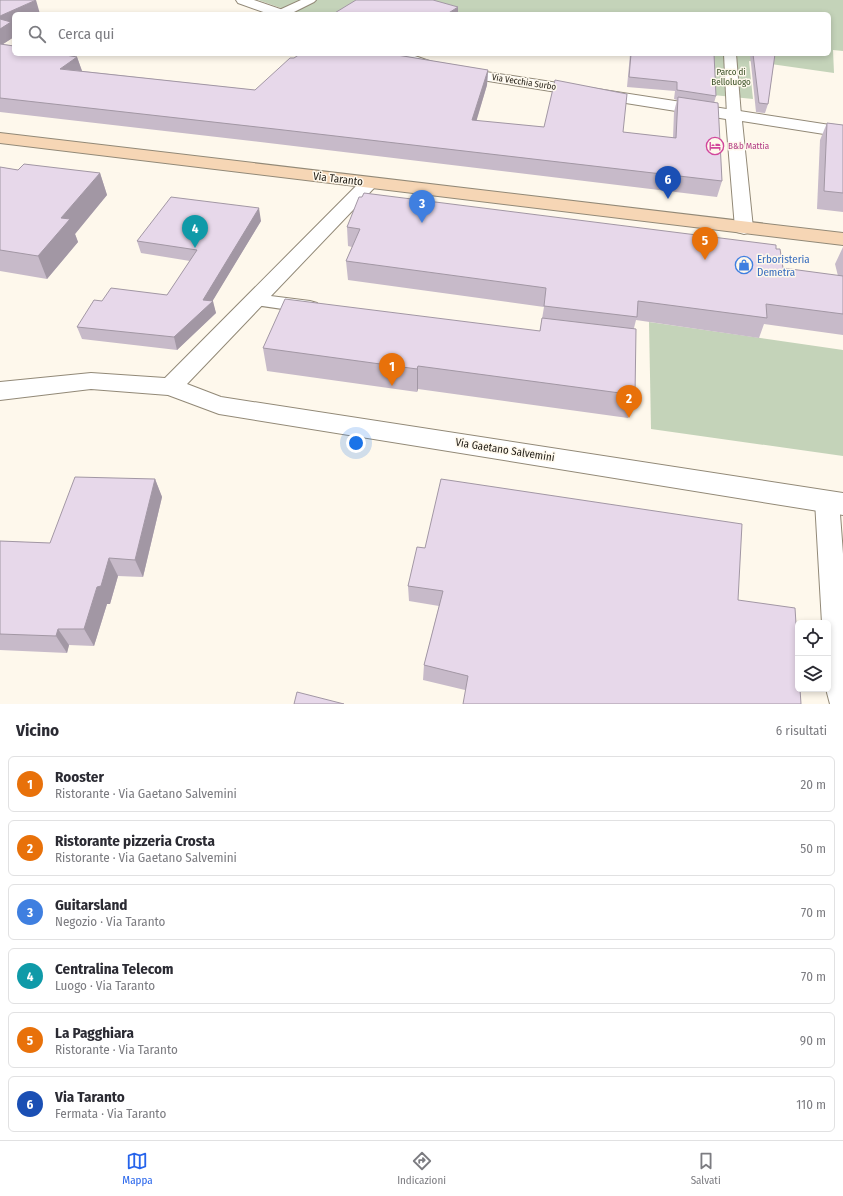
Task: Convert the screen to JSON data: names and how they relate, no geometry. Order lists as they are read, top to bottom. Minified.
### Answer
{"streets":{"main road":["Via Taranto"],"street":["Via Vecchia Surbo","Via Gaetano Salvemini"]},"parks":["Parco di Belloluogo"],"places":{"hotel":["B&b Mattia"],"shop":["Erboristeria Demetra"]},"page":{"search":"Cerca qui","pins":["6","3","4","5","1","2"],"heading":["Vicino","6 risultati"],"list":[{"mark":"1","name":"Rooster","note":"Ristorante · Via Gaetano Salvemini","value":"20 m"},{"mark":"2","name":"Ristorante pizzeria Crosta","note":"Ristorante · Via Gaetano Salvemini","value":"50 m"},{"mark":"3","name":"Guitarsland","note":"Negozio · Via Taranto","value":"70 m"},{"mark":"4","name":"Centralina Telecom","note":"Luogo · Via Taranto","value":"70 m"},{"mark":"5","name":"La Pagghiara","note":"Ristorante · Via Taranto","value":"90 m"},{"mark":"6","name":"Via Taranto","note":"Fermata · Via Taranto","value":"110 m"}],"nav":["Mappa","Indicazioni","Salvati"]}}
